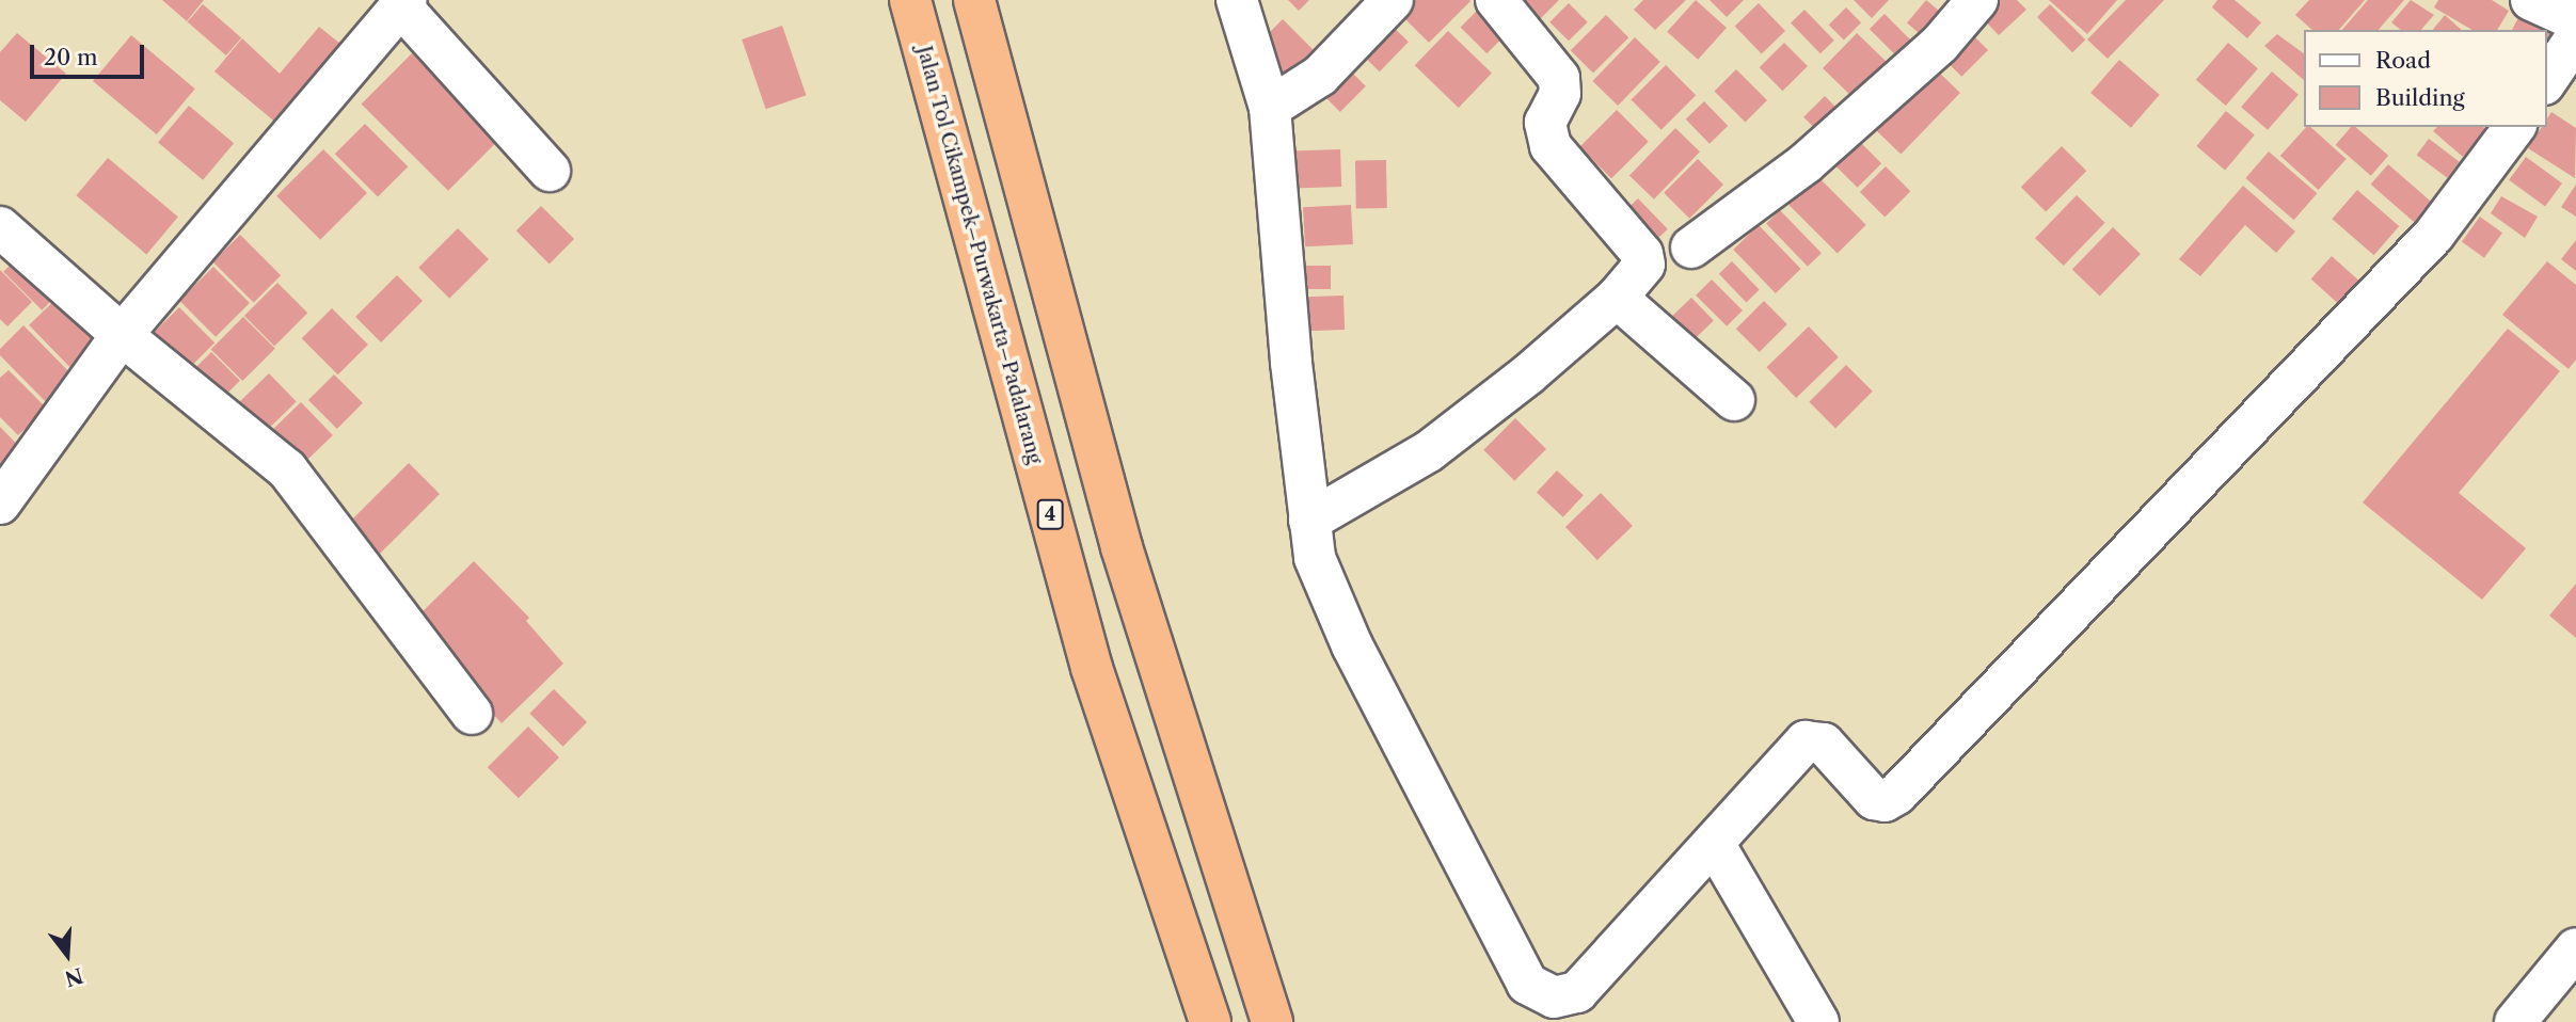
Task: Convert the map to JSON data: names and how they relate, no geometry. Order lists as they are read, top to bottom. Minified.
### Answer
{"streets":{"highway":["Jalan Tol Cikampek–Purwakarta–Padalarang","4"]},"legend":["Road","Building"],"scale_bar":"20 m","north":"bottom"}
